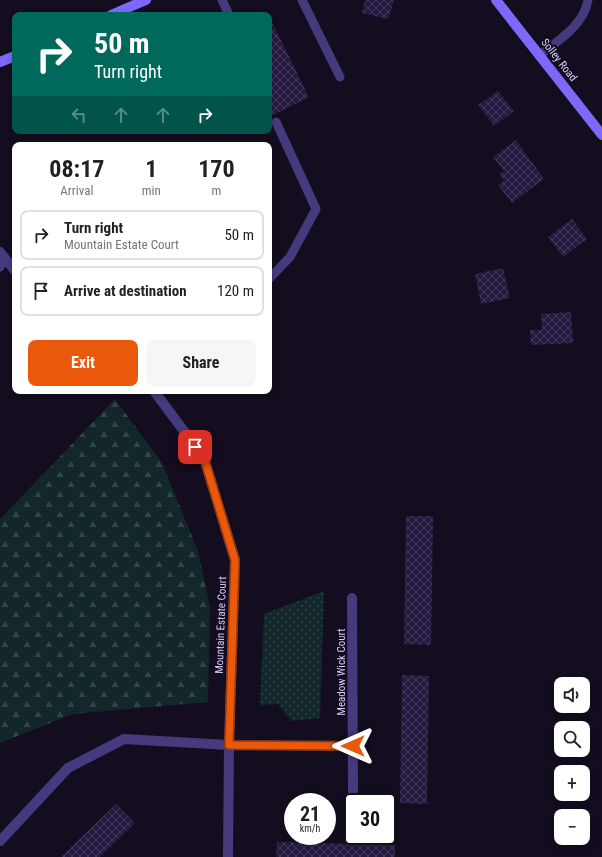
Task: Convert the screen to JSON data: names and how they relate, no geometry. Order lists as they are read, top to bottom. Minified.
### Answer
{"streets":{"main road":["Solley Road"],"street":["Mountain Estate Court","Meadow Wick Court"]},"page":{"turn":["50 m","Turn right"],"eta":["08:17","Arrival","1","min","170","m"],"list":[{"name":"Turn right","note":"Mountain Estate Court","value":"50 m"},{"name":"Arrive at destination","value":"120 m"}],"buttons":["Exit","Share"],"map_buttons":["+","−"],"speed":"21 km/h","limit":"30"}}
